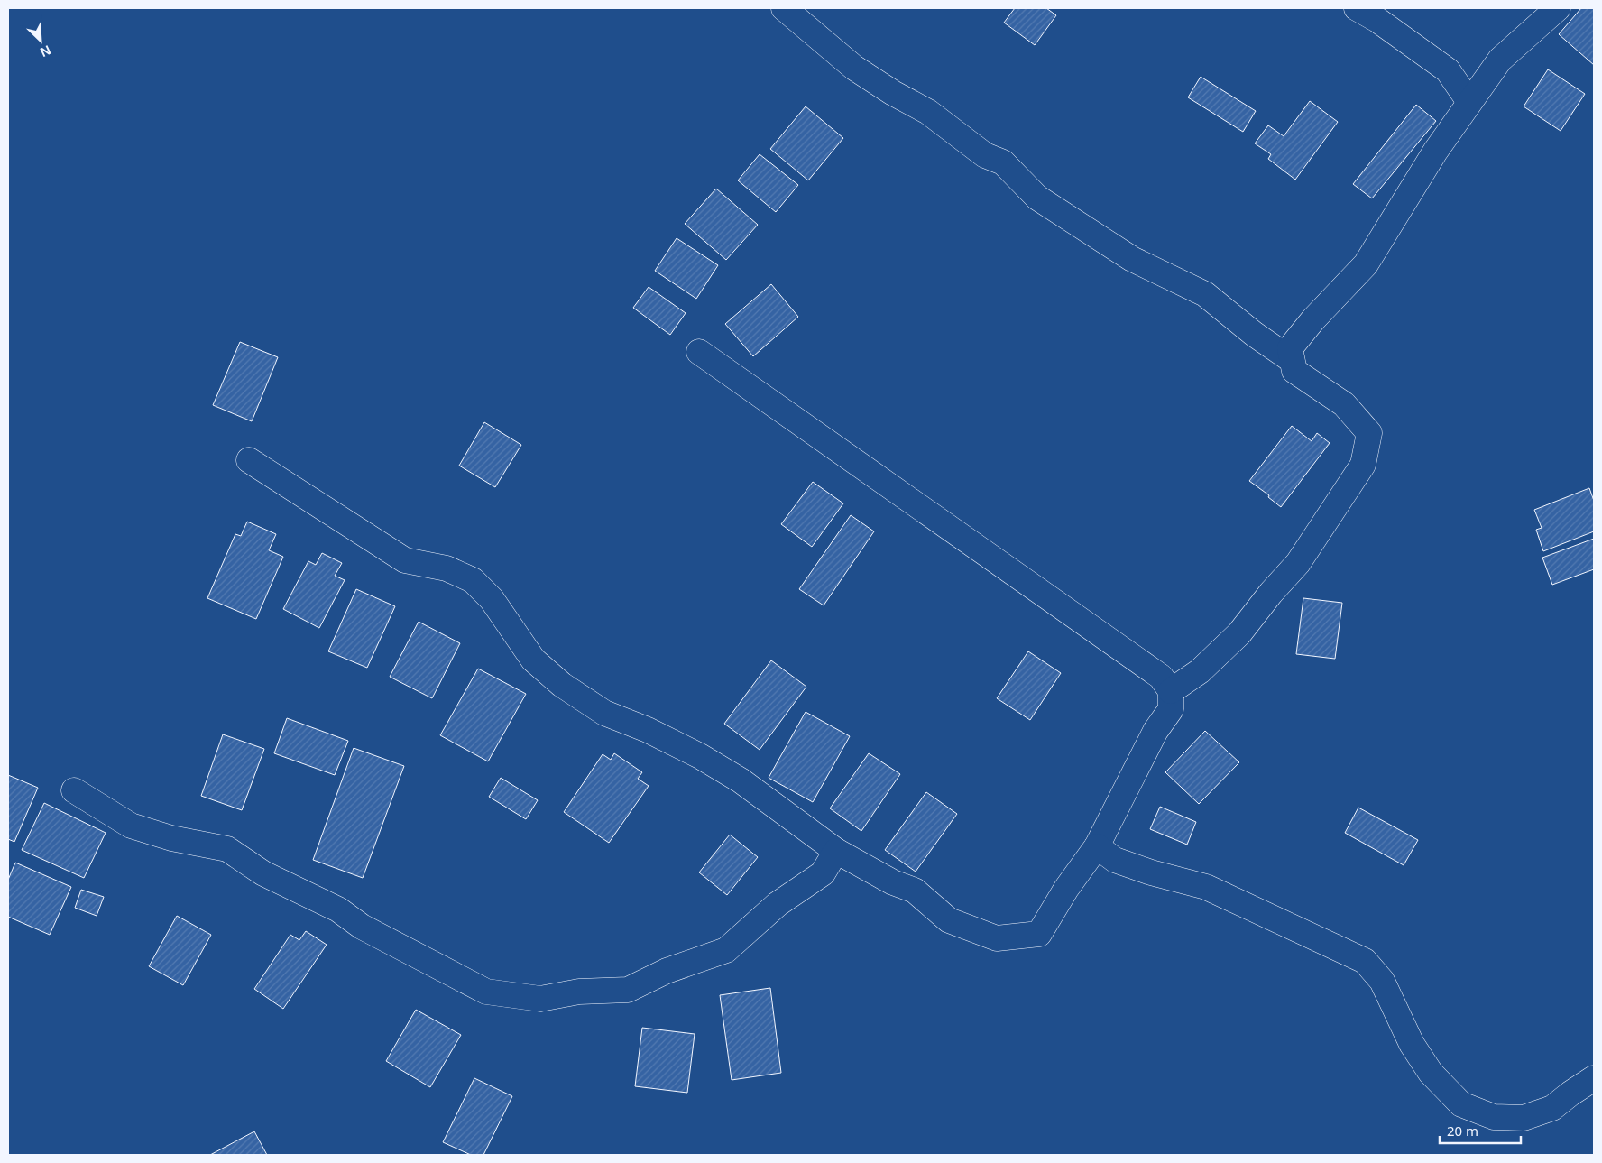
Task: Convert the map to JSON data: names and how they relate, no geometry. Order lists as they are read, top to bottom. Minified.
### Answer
{"scale_bar":"20 m","north":"bottom right"}
